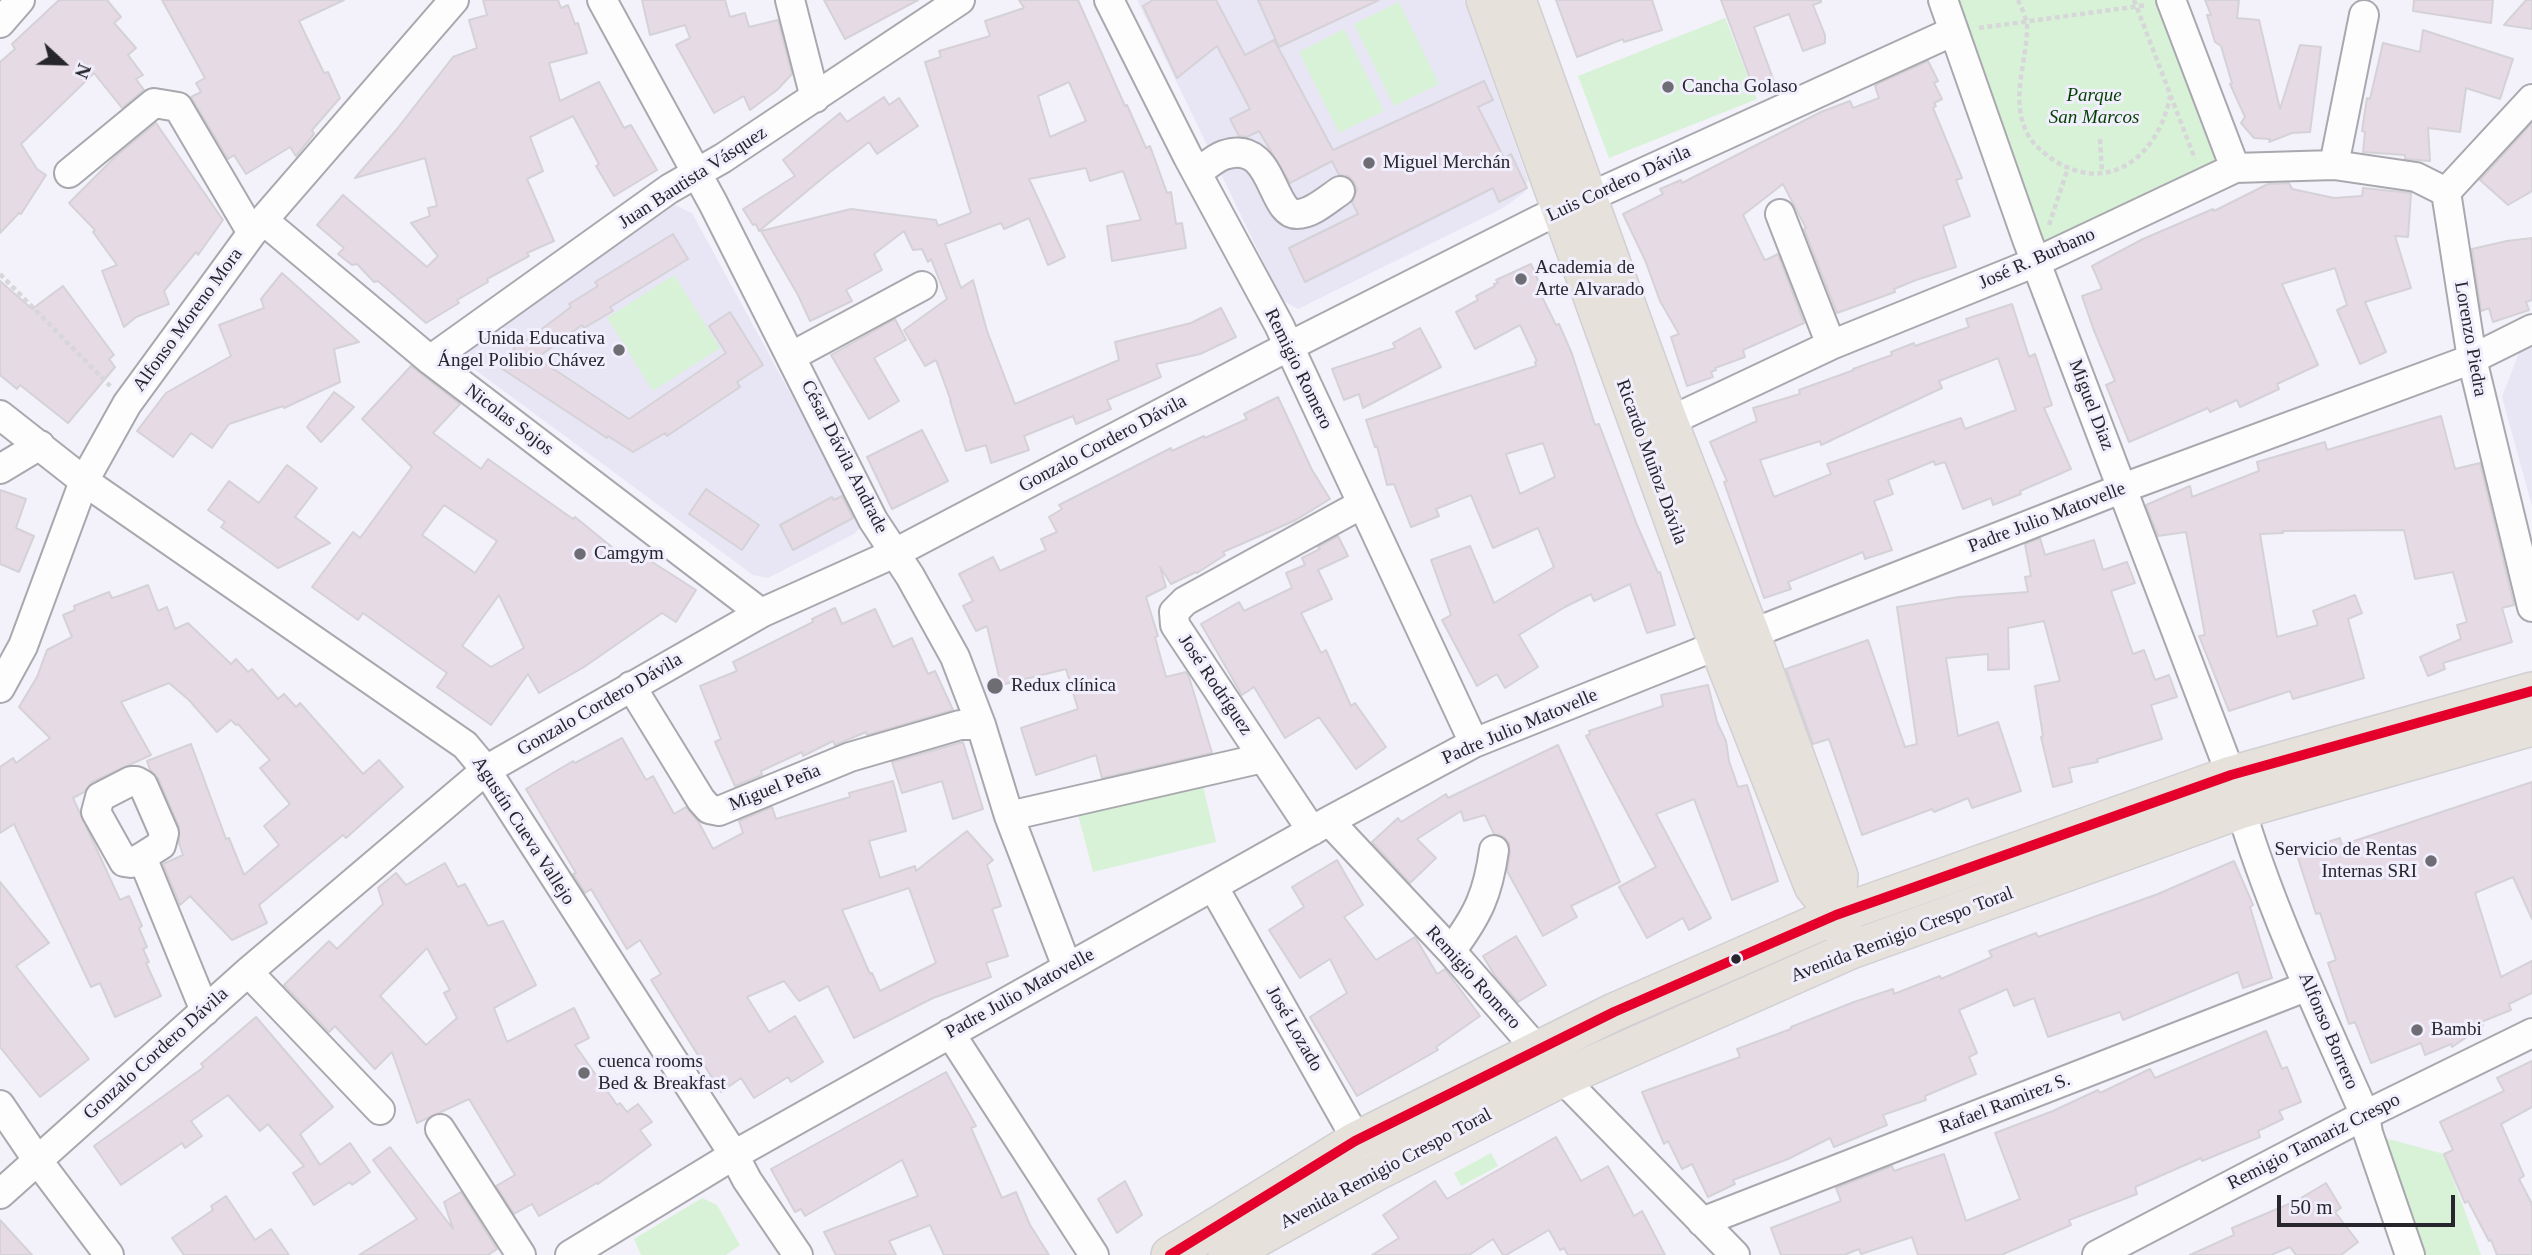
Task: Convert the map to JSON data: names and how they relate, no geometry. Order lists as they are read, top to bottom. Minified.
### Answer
{"streets":{"main road":["Ricardo Muñoz Dávila","Avenida Remigio Crespo Toral"],"street":["Juan Bautista Vásquez","Luis Cordero Dávila","José R. Burbano","Alfonso Moreno Mora","Lorenzo Piedra","Remigio Romero","Miguel Diaz","Nicolas Sojos","Gonzalo Cordero Dávila","César Dávila Andrade","Padre Julio Matovelle","José Rodríguez","Miguel Peña","Agustín Cueva Vallejo","José Lozado","Alfonso Borrero","Rafael Ramirez S.","Remigio Tamariz Crespo"]},"crossings":[["Juan Bautista Vásquez","Nicolas Sojos"],["Juan Bautista Vásquez","César Dávila Andrade"],["Luis Cordero Dávila","Remigio Romero"],["Luis Cordero Dávila","Miguel Diaz"],["Luis Cordero Dávila","Gonzalo Cordero Dávila"],["Luis Cordero Dávila","Ricardo Muñoz Dávila"],["José R. Burbano","Lorenzo Piedra"],["José R. Burbano","Miguel Diaz"],["José R. Burbano","Ricardo Muñoz Dávila"],["Alfonso Moreno Mora","Nicolas Sojos"],["Alfonso Moreno Mora","Agustín Cueva Vallejo"],["Lorenzo Piedra","Padre Julio Matovelle"],["Remigio Romero","Gonzalo Cordero Dávila"],["Remigio Romero","Padre Julio Matovelle"],["Remigio Romero","José Rodríguez"],["Remigio Romero","Avenida Remigio Crespo Toral"],["Remigio Romero","Rafael Ramirez S."],["Miguel Diaz","Padre Julio Matovelle"],["Miguel Diaz","Avenida Remigio Crespo Toral"],["Miguel Diaz","Alfonso Borrero"],["Nicolas Sojos","Gonzalo Cordero Dávila"],["Gonzalo Cordero Dávila","César Dávila Andrade"],["Gonzalo Cordero Dávila","Miguel Peña"],["Gonzalo Cordero Dávila","Agustín Cueva Vallejo"],["César Dávila Andrade","Padre Julio Matovelle"],["César Dávila Andrade","Miguel Peña"],["Ricardo Muñoz Dávila","Padre Julio Matovelle"],["Ricardo Muñoz Dávila","Avenida Remigio Crespo Toral"],["Padre Julio Matovelle","José Rodríguez"],["Padre Julio Matovelle","Agustín Cueva Vallejo"],["Padre Julio Matovelle","José Lozado"],["Avenida Remigio Crespo Toral","José Lozado"],["Avenida Remigio Crespo Toral","Alfonso Borrero"],["Alfonso Borrero","Rafael Ramirez S."],["Alfonso Borrero","Remigio Tamariz Crespo"]],"parks":["Parque San Marcos"],"places":["Cancha Golaso","Miguel Merchán","Academia de Arte Alvarado","Unida Educativa Ángel Polibio Chávez","Camgym","Redux clínica","Servicio de Rentas Internas SRI","Bambi","cuenca rooms Bed & Breakfast"],"lines":["transit line 50"],"scale_bar":"50 m","north":"right"}
